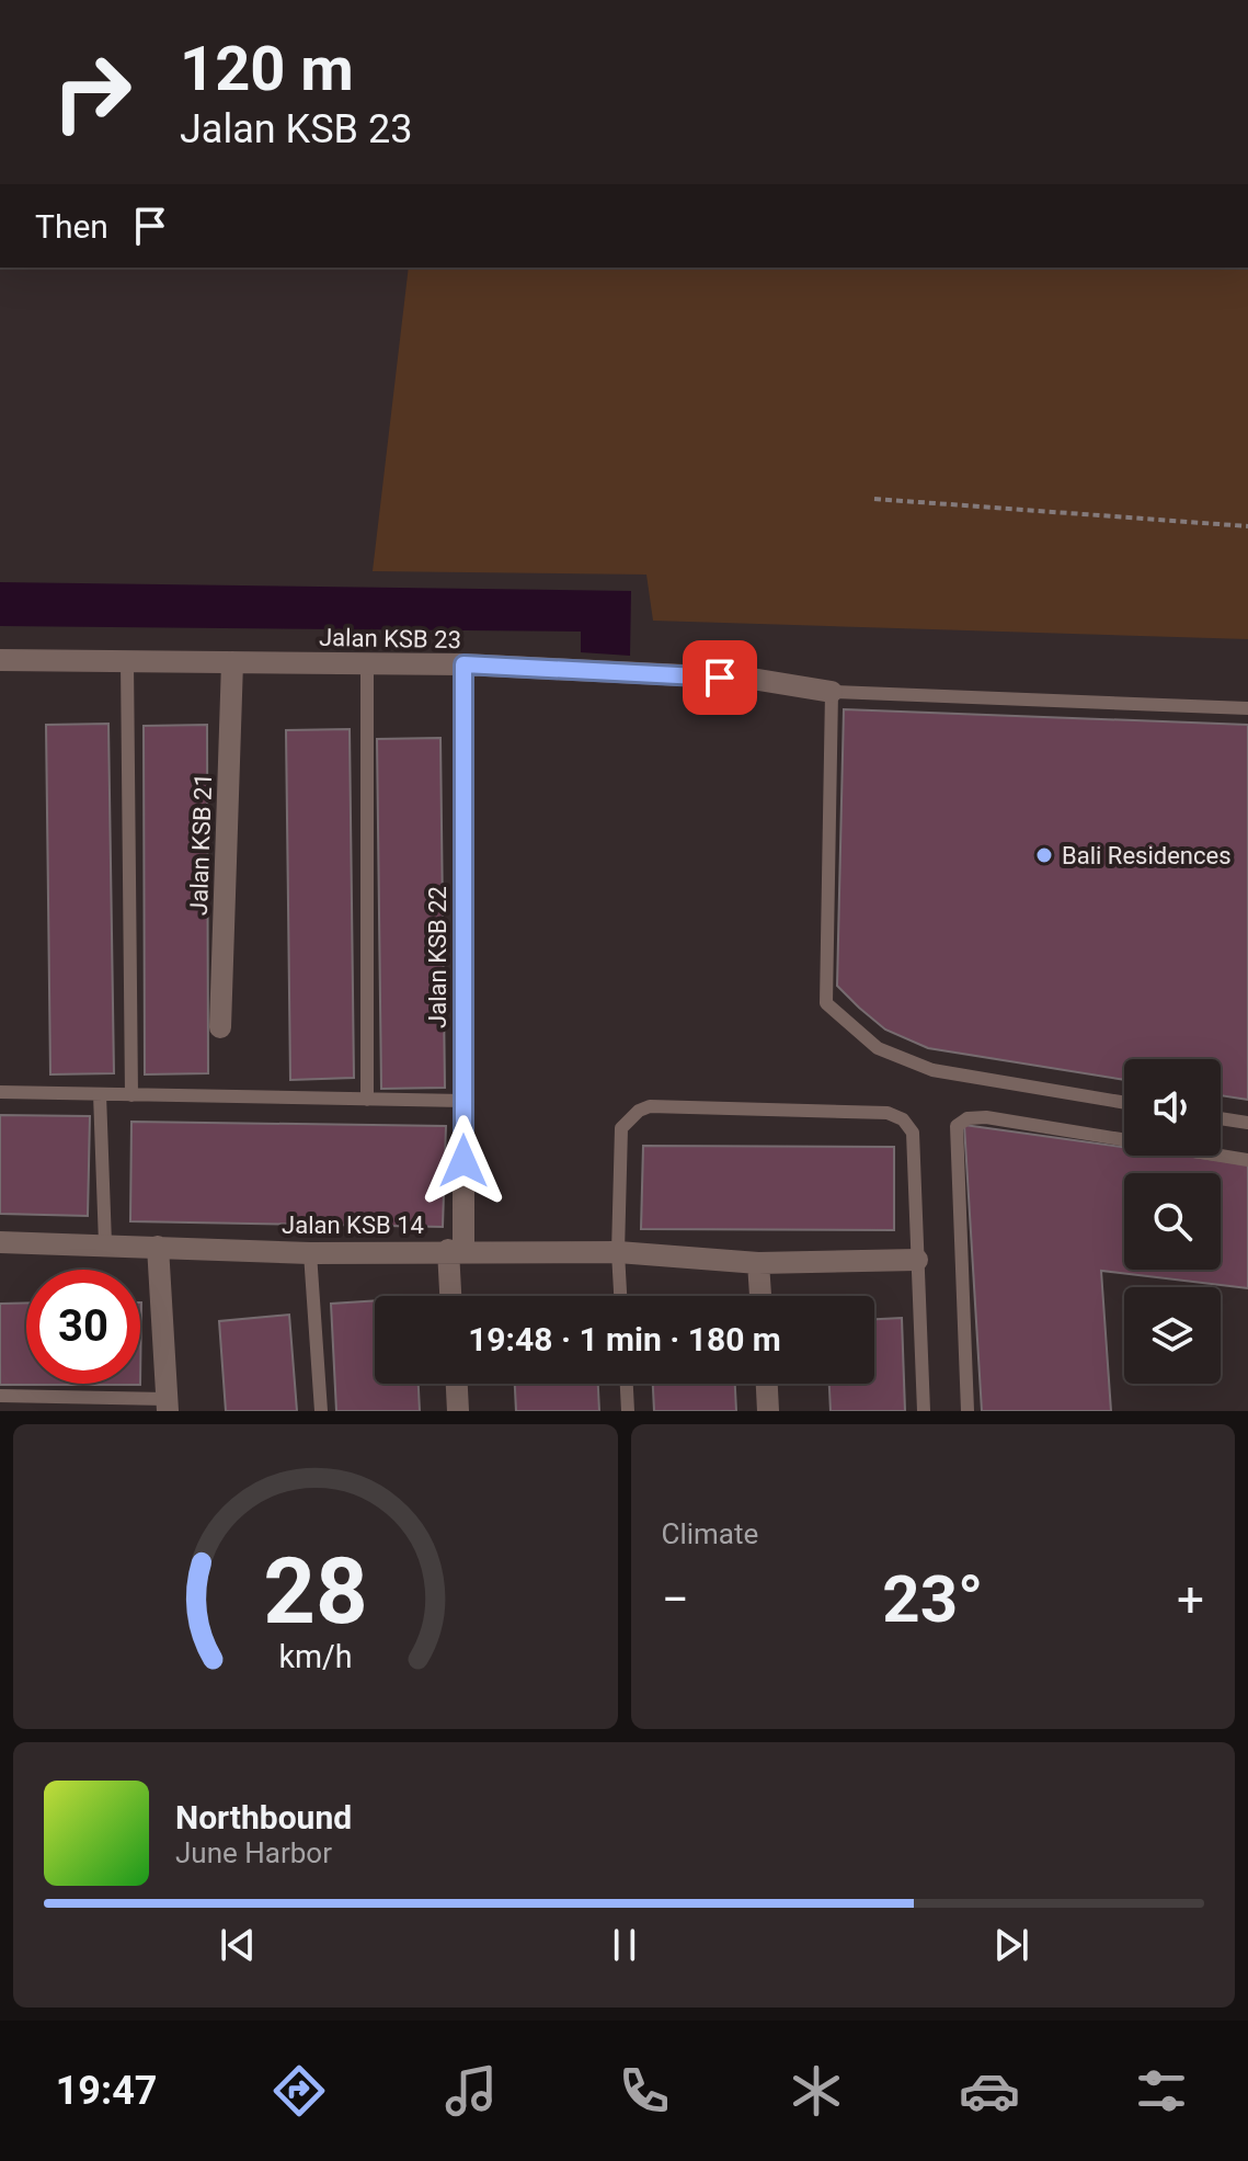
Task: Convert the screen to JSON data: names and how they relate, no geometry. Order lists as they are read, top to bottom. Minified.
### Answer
{"streets":{"street":["Jalan KSB 23","Jalan KSB 21","Jalan KSB 22","Jalan KSB 14"]},"crossings":[["Jalan KSB 23","Jalan KSB 21"],["Jalan KSB 23","Jalan KSB 22"],["Jalan KSB 22","Jalan KSB 14"]],"places":["Bali Residences"],"page":{"turn":["120 m","Jalan KSB 23"],"then":"Then","limit":"30","trip":"19:48 · 1 min · 180 m","tile":"Climate","heat":["−","23°","+"],"song":["Northbound","June Harbor"],"tabs":"19:47","gauge":["28","km/h"]}}
